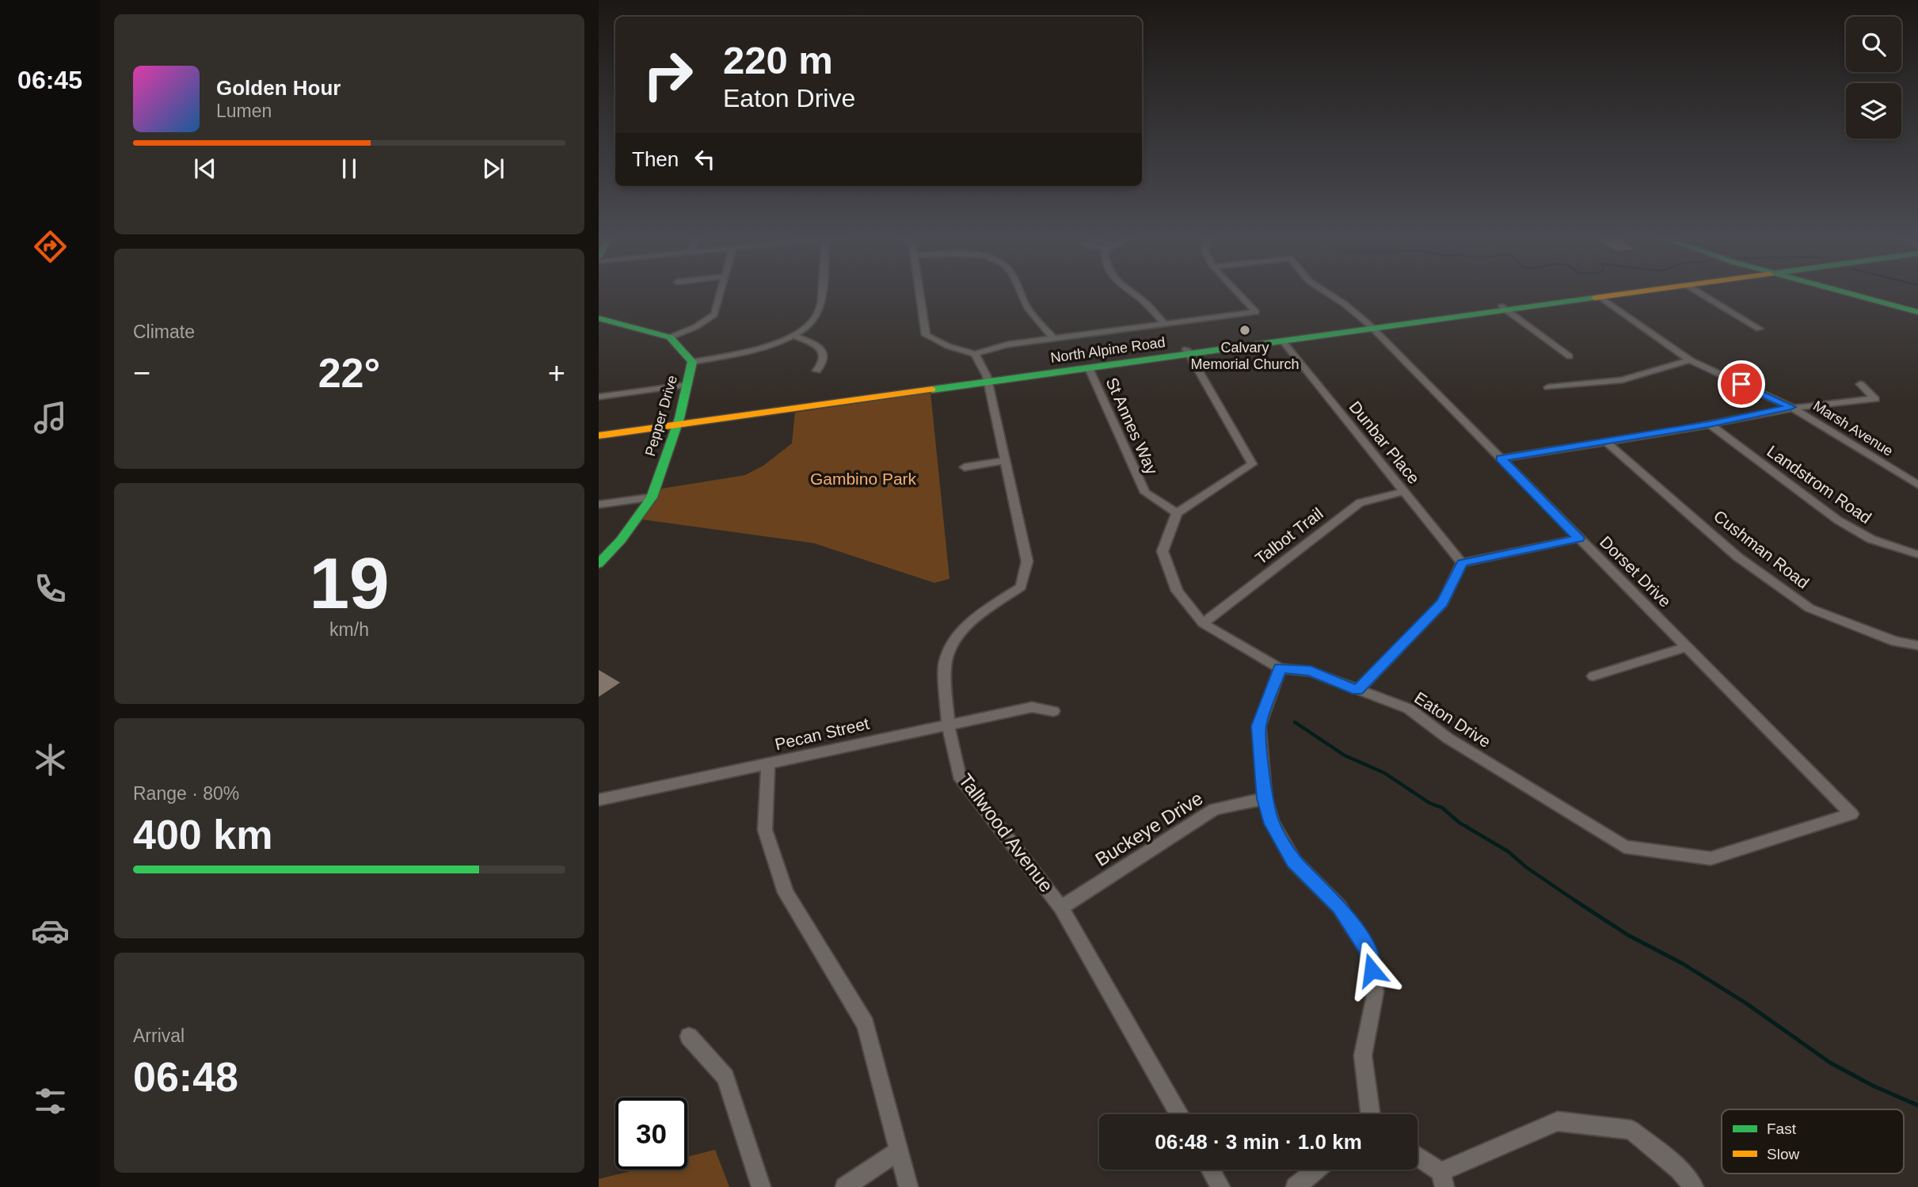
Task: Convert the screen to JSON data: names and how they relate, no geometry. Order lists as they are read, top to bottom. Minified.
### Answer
{"streets":{"main road":["North Alpine Road","Pepper Drive"],"street":["St Annes Way","Marsh Avenue","Dunbar Place","Landstrom Road","Talbot Trail","Cushman Road","Dorset Drive","Eaton Drive","Pecan Street","Buckeye Drive","Tallwood Avenue"]},"crossings":[["North Alpine Road","Pepper Drive"],["North Alpine Road","St Annes Way"],["North Alpine Road","Marsh Avenue"],["North Alpine Road","Dunbar Place"],["North Alpine Road","Dorset Drive"],["North Alpine Road","Tallwood Avenue"],["St Annes Way","Eaton Drive"],["Dunbar Place","Talbot Trail"],["Talbot Trail","Eaton Drive"],["Dorset Drive","Eaton Drive"],["Pecan Street","Tallwood Avenue"],["Buckeye Drive","Tallwood Avenue"]],"parks":["Gambino Park"],"places":["Calvary Memorial Church"],"legend":["Fast","Slow"],"page":{"tabs":"06:45","turn":["220 m","Eaton Drive"],"song":["Golden Hour","Lumen"],"then":"Then","tile":["Climate",["19","km/h"],["Range · 80%","400 km"],["Arrival","06:48"]],"heat":["−","22°","+"],"limit":"30","trip":"06:48 · 3 min · 1.0 km"}}
